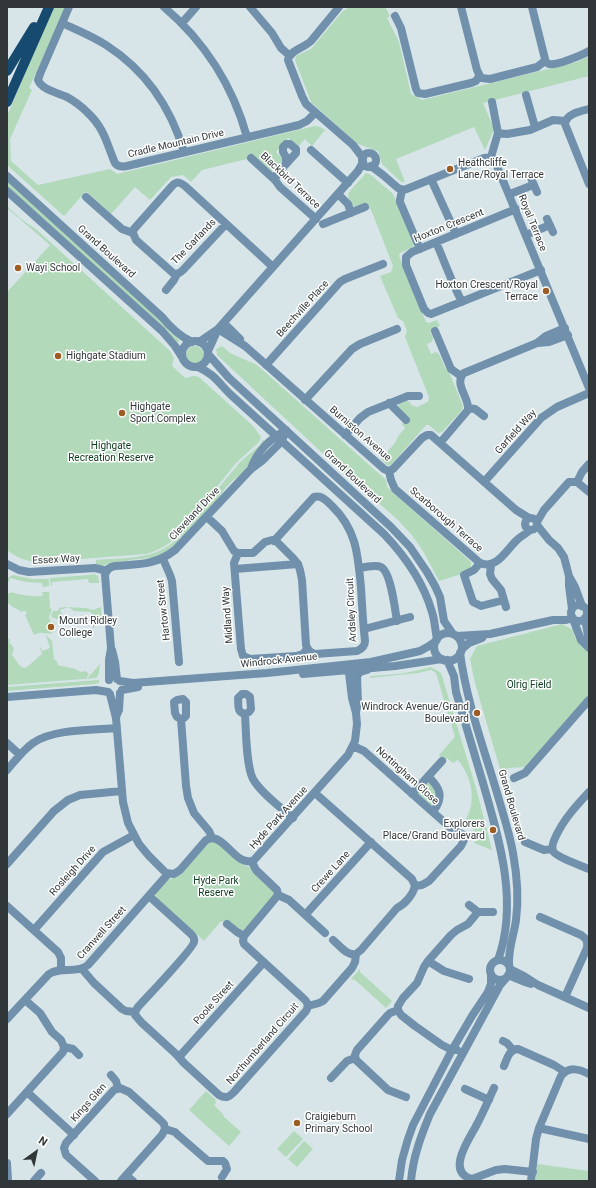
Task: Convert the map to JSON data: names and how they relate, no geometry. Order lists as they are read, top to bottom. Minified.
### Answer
{"streets":{"street":["Cradle Mountain Drive","Blackbird Terrace","Royal Terrace","Hoxton Crescent","The Garlands","Grand Boulevard","Beechville Place","Garfield Way","Burniston Avenue","Cleveland Drive","Scarborough Terrace","Essex Way","Hartow Street","Ardsley Circuit","Midland Way","Windrock Avenue","Nottingham Close","Hyde Park Avenue","Rosleigh Drive","Crewe Lane","Cranwell Street","Poole Street","Northumberland Circuit","Kings Glen"]},"crossings":[["Royal Terrace","Hoxton Crescent"],["Grand Boulevard","Cleveland Drive"],["Grand Boulevard","Windrock Avenue"],["Beechville Place","Burniston Avenue"],["Garfield Way","Burniston Avenue"],["Burniston Avenue","Scarborough Terrace"],["Cleveland Drive","Essex Way"],["Cleveland Drive","Hartow Street"],["Ardsley Circuit","Midland Way"],["Windrock Avenue","Hyde Park Avenue"],["Nottingham Close","Hyde Park Avenue"],["Poole Street","Northumberland Circuit"]],"parks":["Highgate Recreation Reserve","Olrig Field","Hyde Park Reserve"],"places":["Heathcliffe Lane/Royal Terrace","Wayi School","Hoxton Crescent/Royal Terrace","Highgate Stadium","Highgate Sport Complex","Mount Ridley College","Windrock Avenue/Grand Boulevard","Explorers Place/Grand Boulevard","Craigieburn Primary School"],"north":"top right"}
